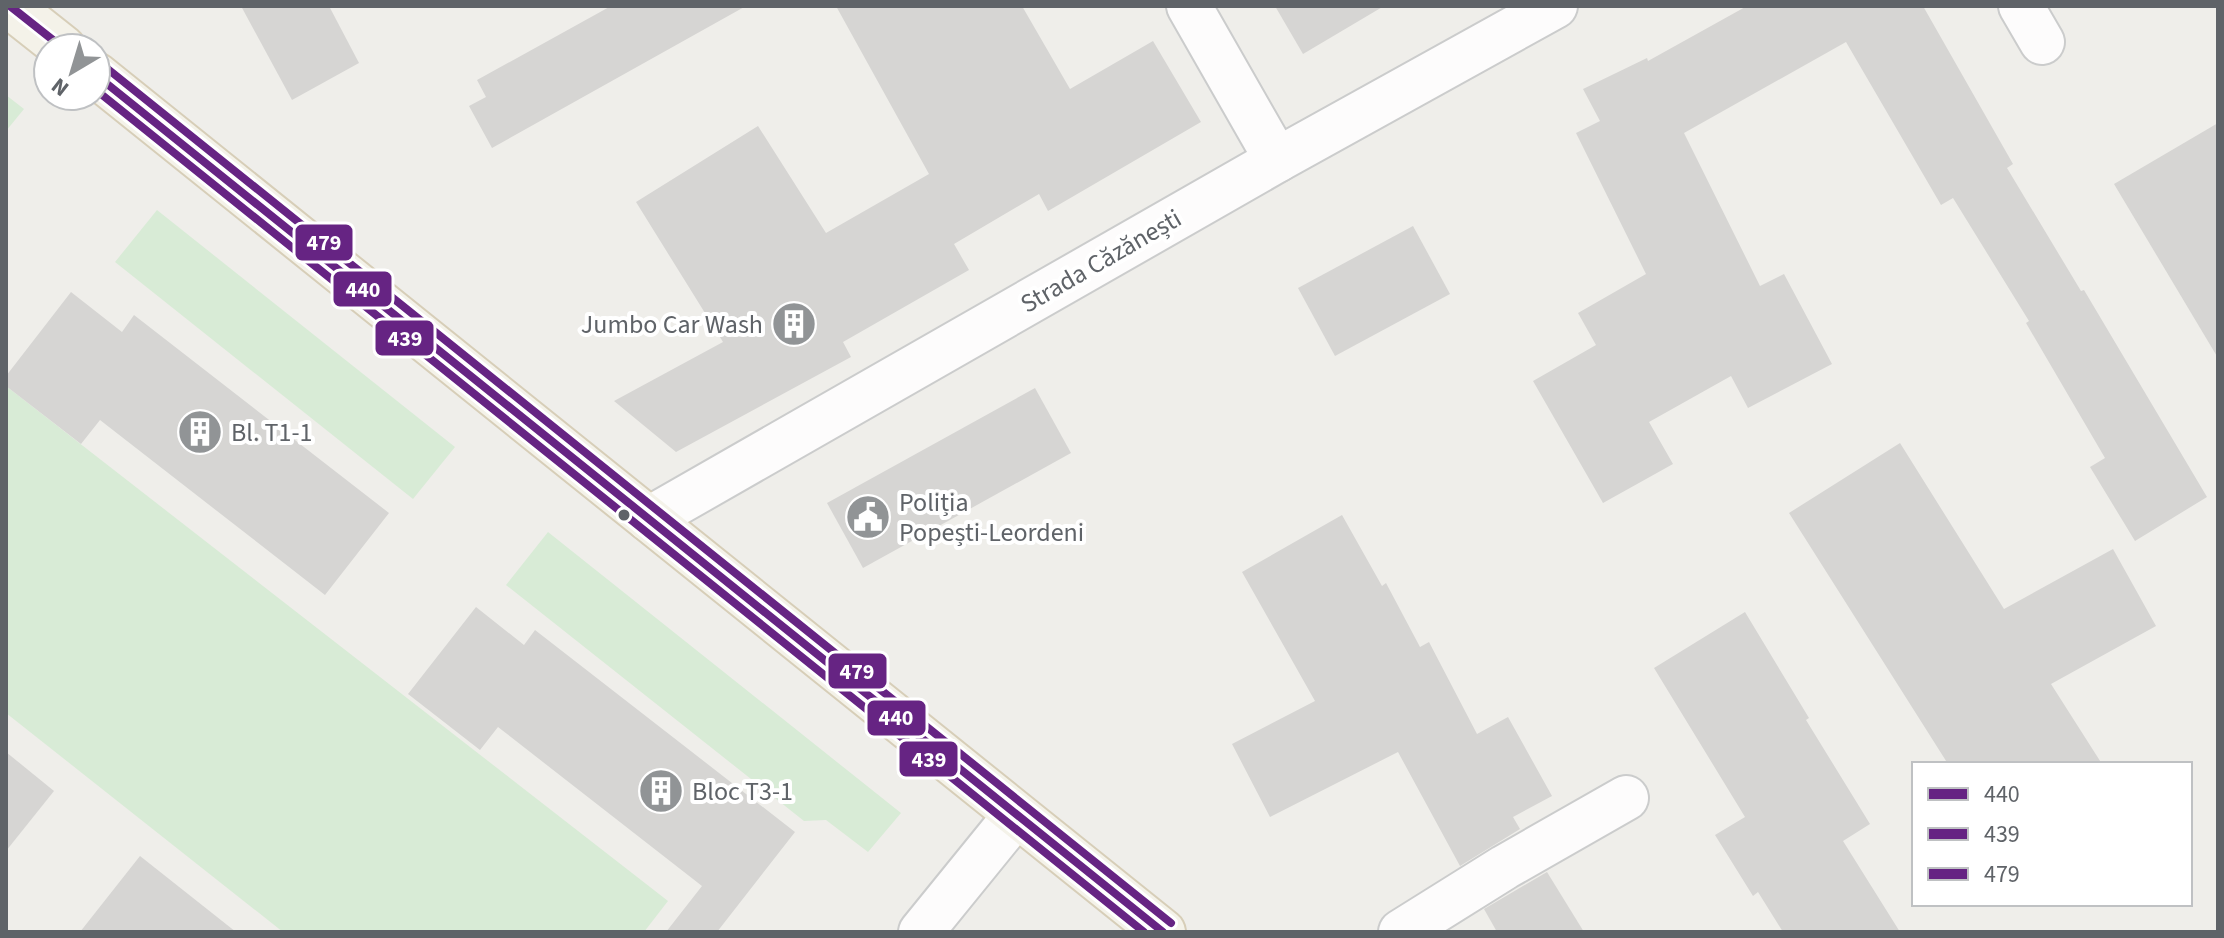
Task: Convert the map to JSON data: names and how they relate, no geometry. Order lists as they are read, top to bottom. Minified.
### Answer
{"streets":{"street":["Strada Căzănești"]},"places":{"building":["Jumbo Car Wash","Bl. T1-1","Bloc T3-1"],"public building":["Poliția Popești-Leordeni"]},"lines":["transit line 440","transit line 479","transit line 439"],"legend":["440","439","479"],"north":"bottom left"}
